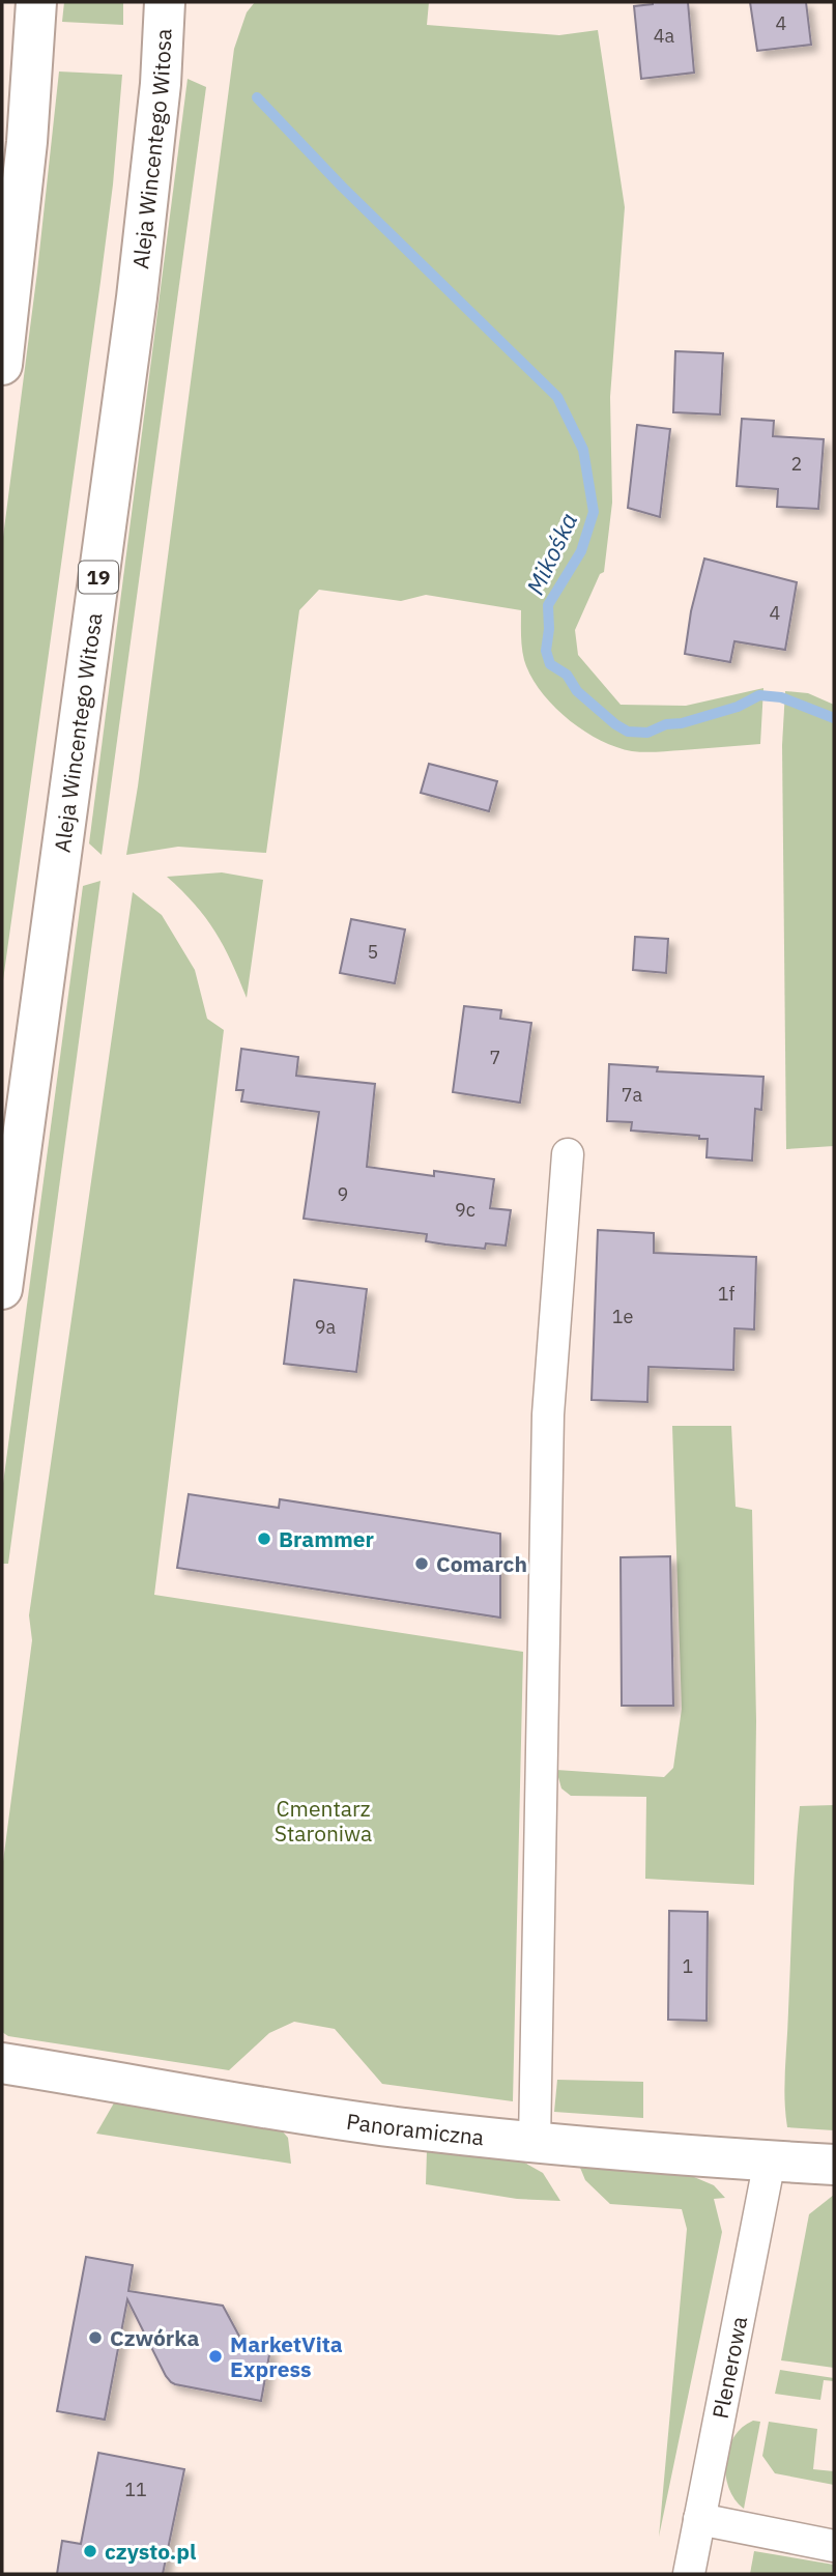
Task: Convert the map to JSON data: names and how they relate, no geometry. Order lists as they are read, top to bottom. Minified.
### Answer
{"streets":{"main road":["Aleja Wincentego Witosa","19","Panoramiczna"],"street":["Plenerowa"]},"crossings":[["Panoramiczna","Plenerowa"]],"water":["Mikośka"],"parks":["Cmentarz Staroniwa"],"places":["Brammer","Comarch","Czwórka","MarketVita Express","czysto.pl"],"house_numbers":["4","4a","2","4","5","7","7a","9","9c","1f","1e","9a","1","11"]}
